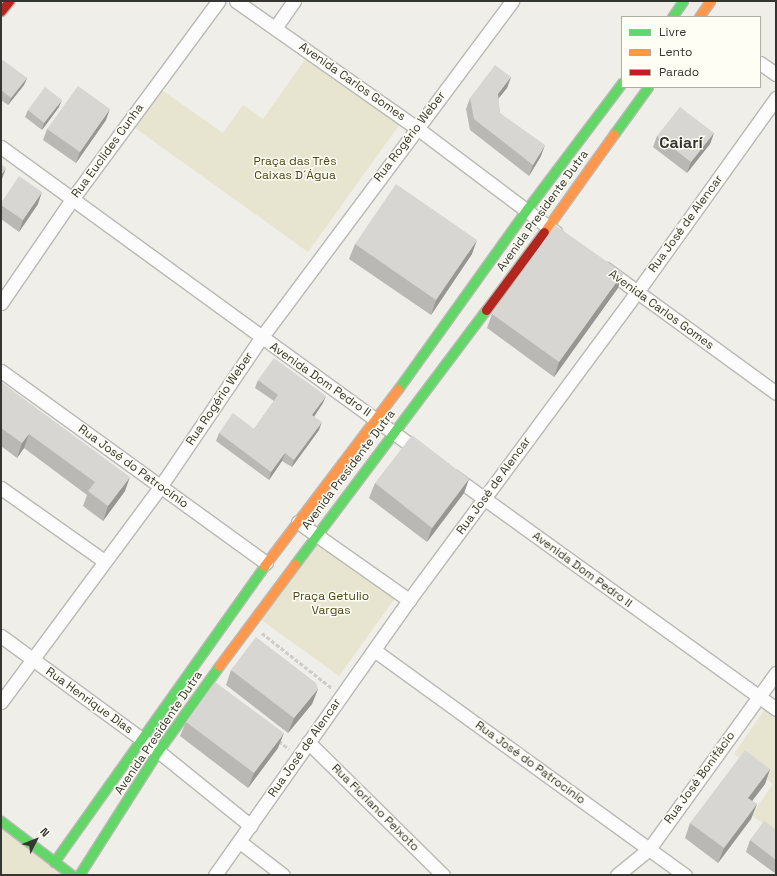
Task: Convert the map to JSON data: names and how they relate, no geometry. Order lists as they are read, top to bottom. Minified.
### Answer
{"streets":{"street":["Avenida Carlos Gomes","Rua Rogério Weber","Rua Euclides Cunha","Avenida Presidente Dutra","Rua José de Alencar","Avenida Dom Pedro II","Rua José do Patrocínio","Rua Henrique Dias","Rua José Bonifácio","Rua Floriano Peixoto"]},"crossings":[["Avenida Carlos Gomes","Rua Rogério Weber"],["Avenida Carlos Gomes","Avenida Presidente Dutra"],["Avenida Carlos Gomes","Rua José de Alencar"],["Rua Rogério Weber","Avenida Dom Pedro II"],["Rua Rogério Weber","Rua José do Patrocínio"],["Rua Rogério Weber","Rua Henrique Dias"],["Rua Euclides Cunha","Avenida Dom Pedro II"],["Avenida Presidente Dutra","Avenida Dom Pedro II"],["Avenida Presidente Dutra","Rua José do Patrocínio"],["Avenida Presidente Dutra","Rua Henrique Dias"],["Rua José de Alencar","Avenida Dom Pedro II"],["Rua José de Alencar","Rua José do Patrocínio"],["Rua José de Alencar","Rua Henrique Dias"],["Rua José de Alencar","Rua Floriano Peixoto"],["Avenida Dom Pedro II","Rua José Bonifácio"],["Rua José do Patrocínio","Rua José Bonifácio"]],"districts":["Caiarí"],"parks":["Praça das Três Caixas D´Água","Praça Getulio Vargas"],"legend":["Livre","Lento","Parado"],"north":"top right"}
